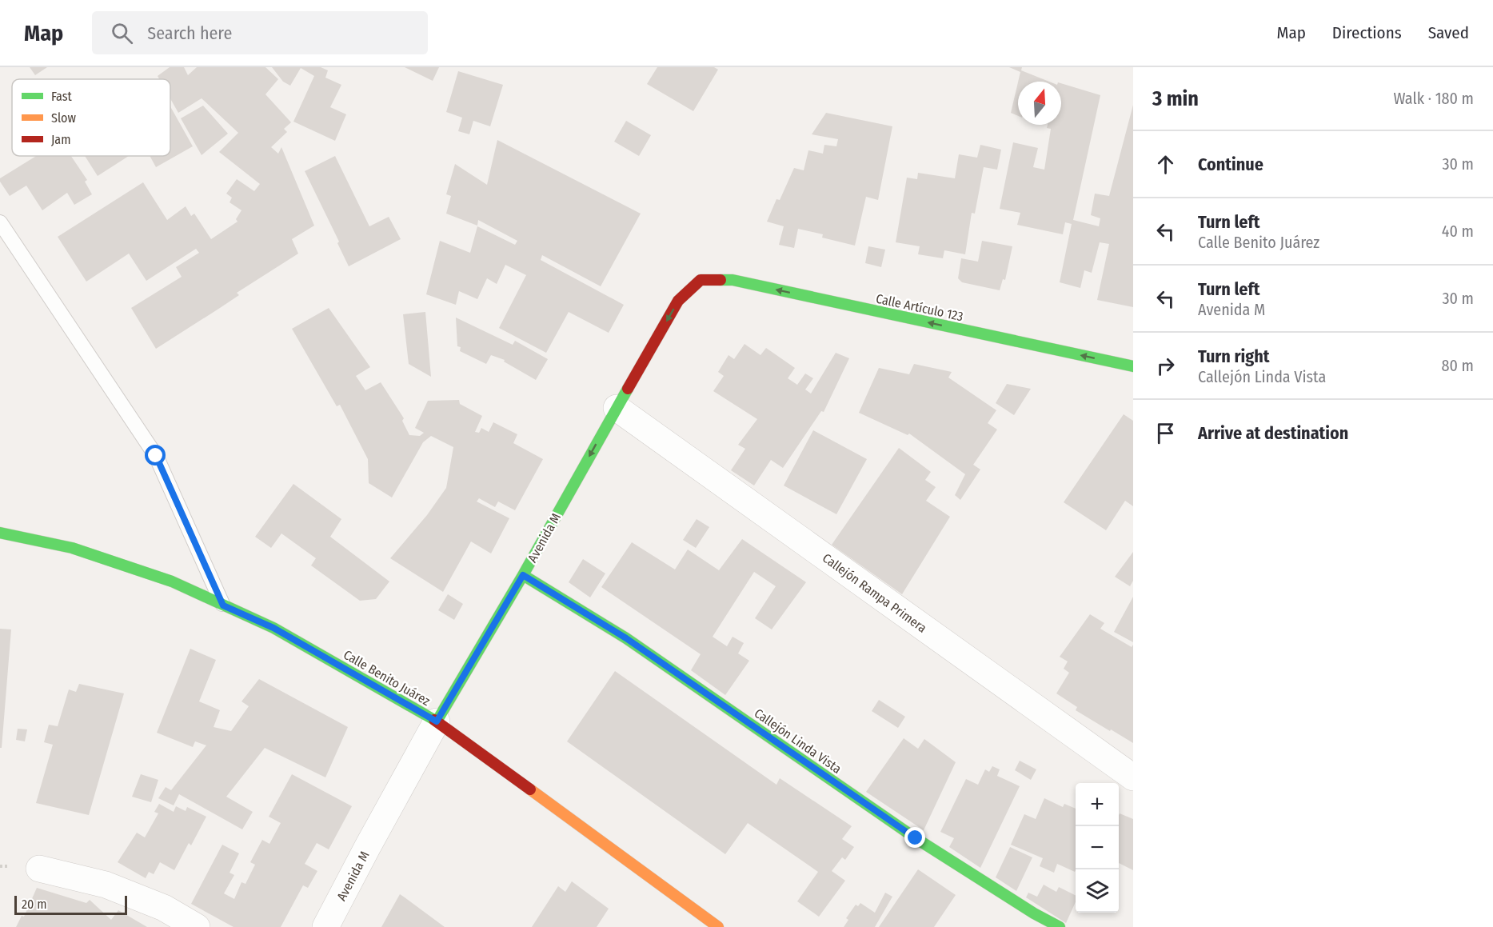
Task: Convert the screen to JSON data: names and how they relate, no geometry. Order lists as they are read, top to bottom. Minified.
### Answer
{"streets":{"street":["Calle Artículo 123","Avenida M","Callejón Rampa Primera","Calle Benito Juárez","Callejón Linda Vista"]},"crossings":[["Calle Artículo 123","Avenida M"],["Avenida M","Callejón Rampa Primera"],["Avenida M","Calle Benito Juárez"],["Avenida M","Callejón Linda Vista"]],"one_way":["Calle Artículo 123","Avenida M"],"legend":["Fast","Slow","Jam"],"scale_bar":"20 m","north":"top","page":{"header":"Map","search":"Search here","nav":["Map","Directions","Saved"],"heading":["3 min","Walk · 180 m"],"list":[["Continue","30 m"],["Turn left","Calle Benito Juárez","40 m"],["Turn left","Avenida M","30 m"],["Turn right","Callejón Linda Vista","80 m"],"Arrive at destination"],"map_buttons":["+","−"],"scale":"20 m"}}
